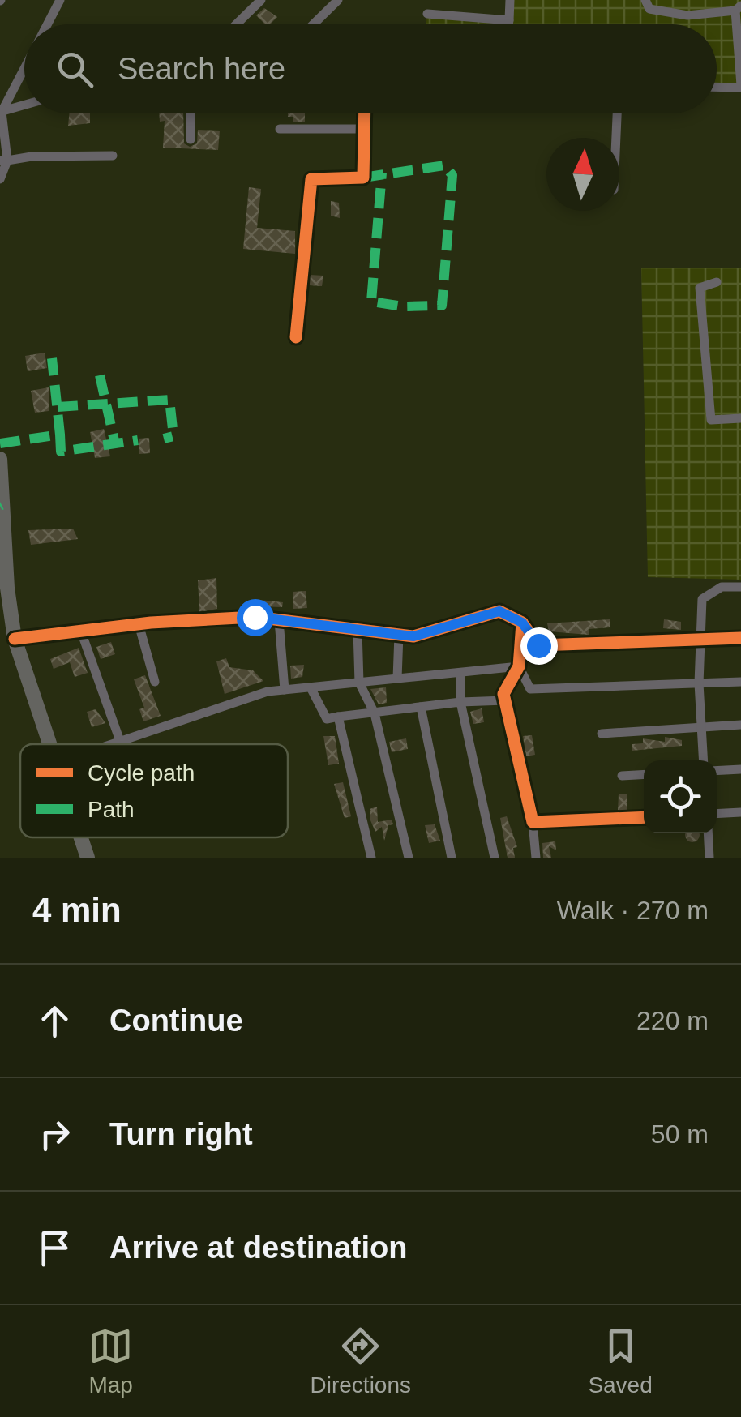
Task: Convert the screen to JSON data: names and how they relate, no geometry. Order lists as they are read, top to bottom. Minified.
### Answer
{"legend":["Cycle path","Path"],"north":"top","page":{"search":"Search here","heading":["4 min","Walk · 270 m"],"list":[["Continue","220 m"],["Turn right","50 m"],"Arrive at destination"],"nav":["Map","Directions","Saved"]}}
